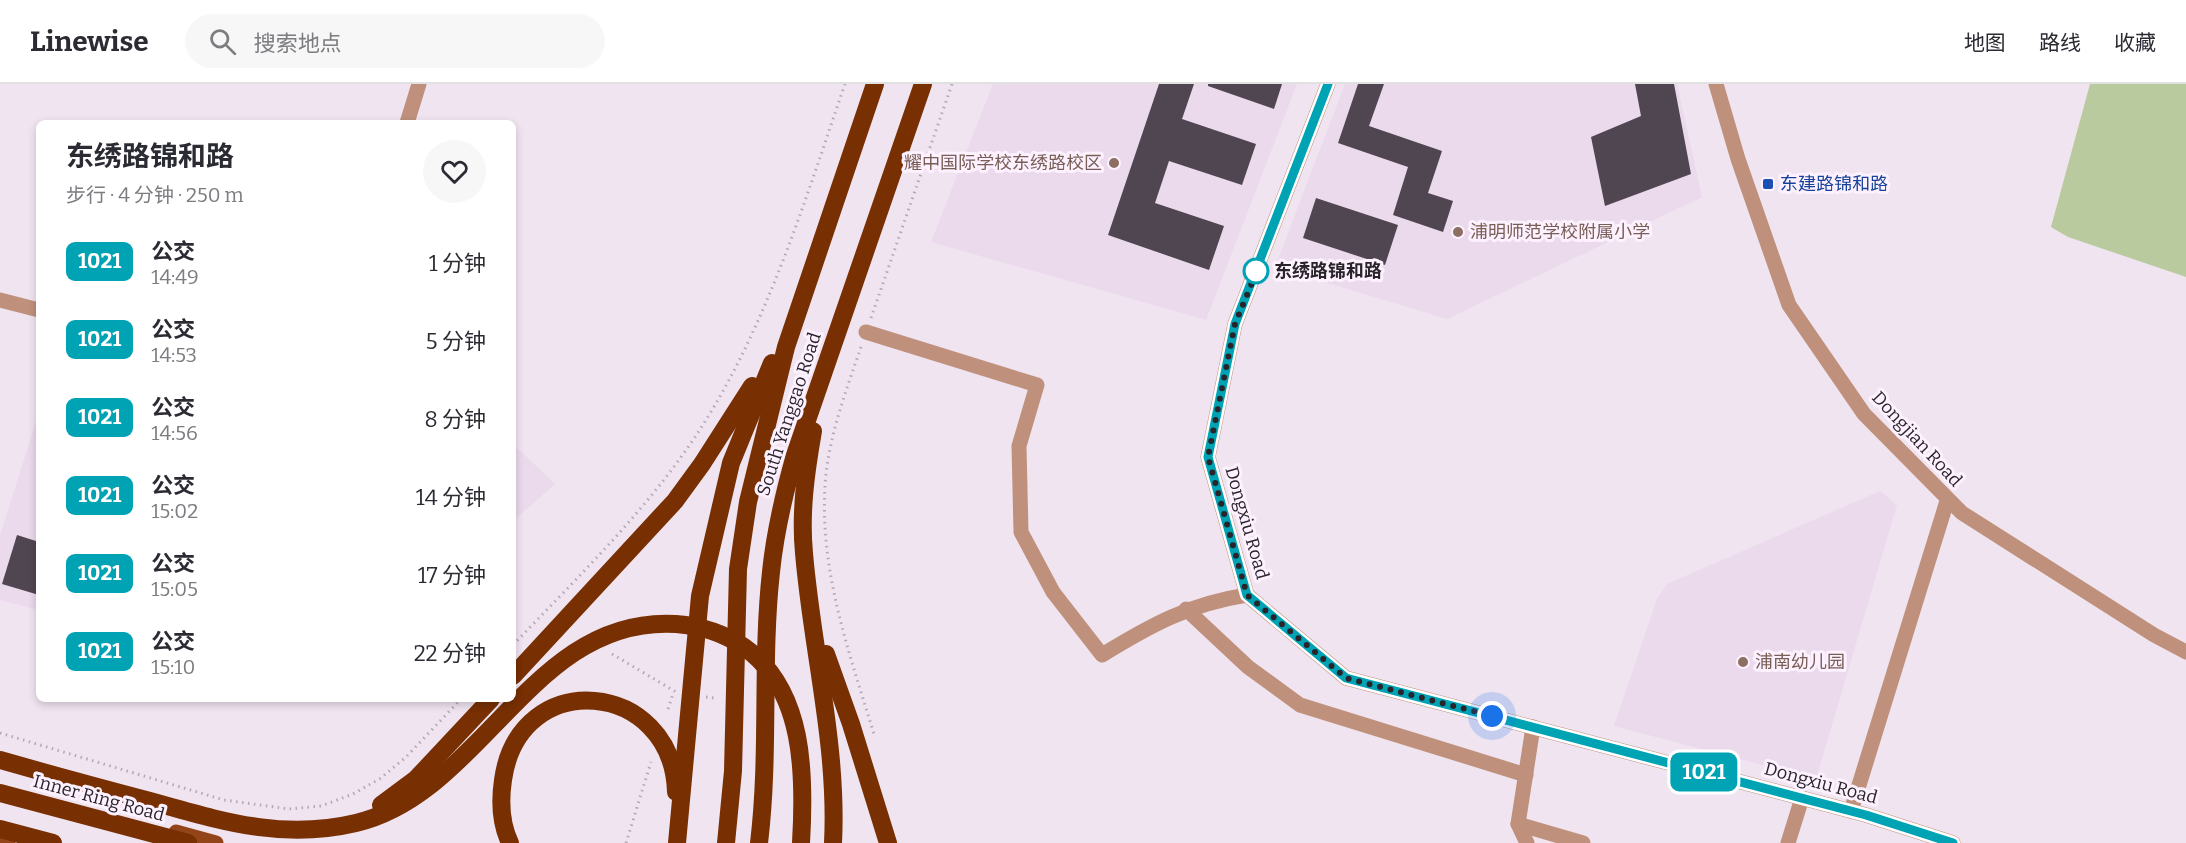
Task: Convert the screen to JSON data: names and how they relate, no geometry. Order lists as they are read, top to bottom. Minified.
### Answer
{"streets":{"highway":["South Yanggao Road","Inner Ring Road"],"street":["Dongjian Road","Dongxiu Road"]},"places":{"other":["耀中国际学校东绣路校区","浦明师范学校附属小学","东绣路锦和路","浦南幼儿园"],"transit":["东建路锦和路"]},"lines":["bus line 1021"],"page":{"header":"Linewise","search":"搜索地点","nav":["地图","路线","收藏"],"on_map":"1021","heading":["东绣路锦和路","步行 · 4 分钟 · 250 m"],"list":[{"mark":"1021","name":"公交","note":"14:49","value":"1 分钟"},{"mark":"1021","name":"公交","note":"14:53","value":"5 分钟"},{"mark":"1021","name":"公交","note":"14:56","value":"8 分钟"},{"mark":"1021","name":"公交","note":"15:02","value":"14 分钟"},{"mark":"1021","name":"公交","note":"15:05","value":"17 分钟"},{"mark":"1021","name":"公交","note":"15:10","value":"22 分钟"}]}}
